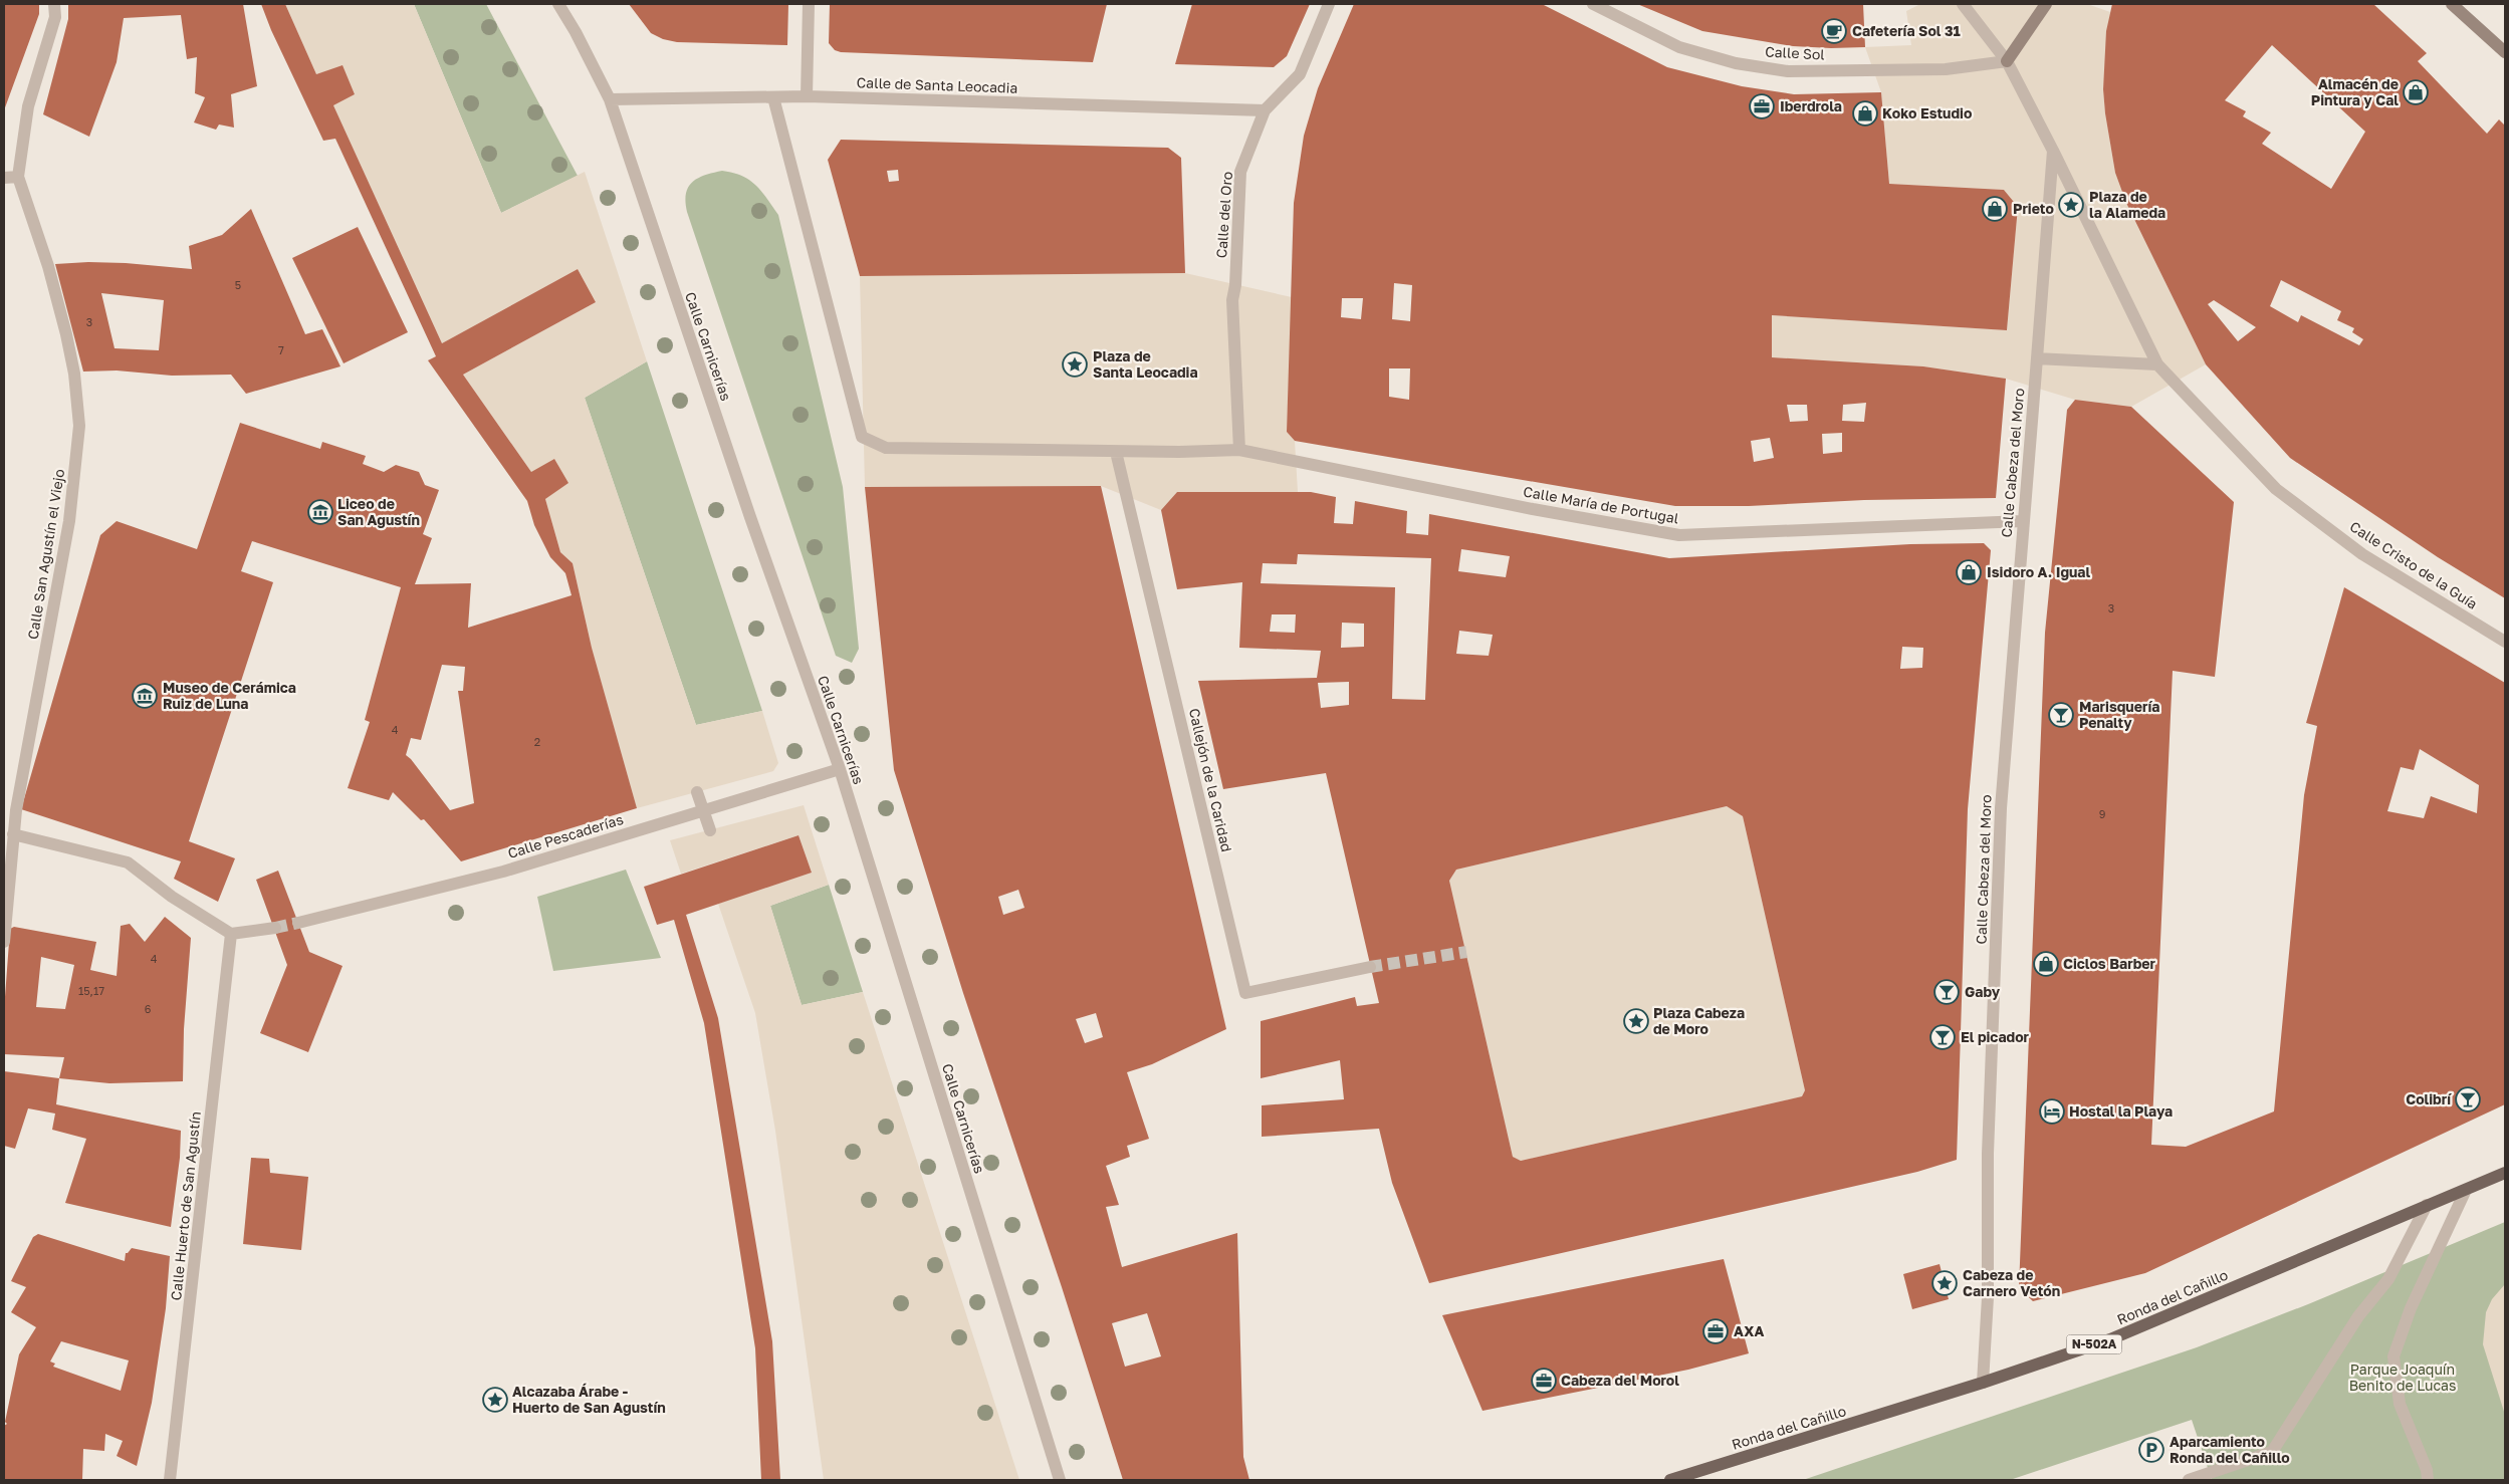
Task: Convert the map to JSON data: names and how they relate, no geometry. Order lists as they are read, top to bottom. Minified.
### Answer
{"streets":{"main road":["Ronda del Cañillo","N-502A"],"street":["Calle Sol","Calle de Santa Leocadia","Calle del Oro","Calle Carnicerías","Calle Cabeza del Moro","Calle María de Portugal","Calle San Agustín el Viejo","Calle Cristo de la Guía","Callejón de la Caridad","Calle Pescaderías","Calle Huerto de San Agustín"]},"crossings":[["Calle de Santa Leocadia","Calle del Oro"],["Calle de Santa Leocadia","Calle Carnicerías"],["Calle del Oro","Calle María de Portugal"],["Calle Carnicerías","Calle Pescaderías"],["Calle Cabeza del Moro","Calle María de Portugal"],["Calle Cabeza del Moro","Ronda del Cañillo"]],"parks":["Parque Joaquín Benito de Lucas"],"places":{"cafe":["Cafetería Sol 31"],"shop":["Almacén de Pintura y Cal","Koko Estudio","Prieto","Isidoro A. Igual","Ciclos Barber"],"office":["Iberdrola","AXA","Cabeza del Morol"],"place":["Plaza de la Alameda","Plaza de Santa Leocadia","Plaza Cabeza de Moro","Cabeza de Carnero Vetón","Alcazaba Árabe - Huerto de San Agustín"],"museum":["Liceo de San Agustín","Museo de Cerámica Ruiz de Luna"],"bar":["Marisquería Penalty","Gaby","El picador","Colibrí"],"hotel":["Hostal la Playa"],"parking":["Aparcamiento Ronda del Cañillo"]},"house_numbers":["5","3","7","3","4","2","9","4","15,17","6"]}
